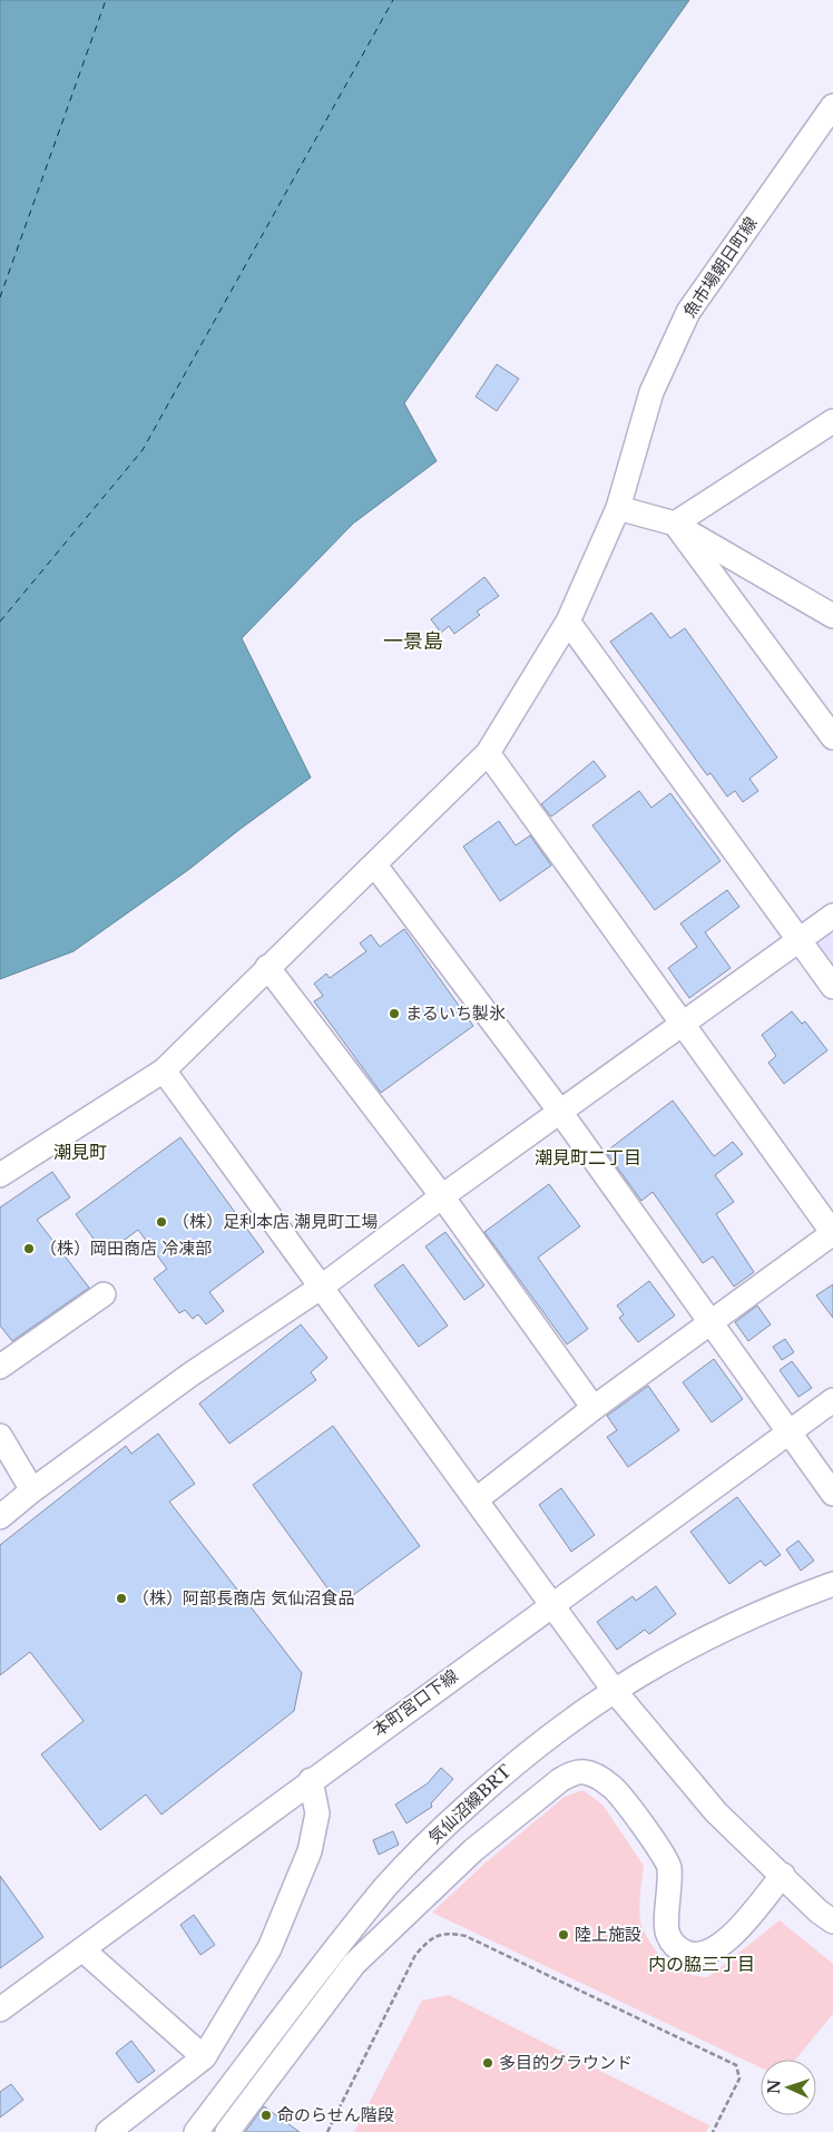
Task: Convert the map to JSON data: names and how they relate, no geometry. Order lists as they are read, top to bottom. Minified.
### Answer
{"streets":{"street":["魚市場朝日町線","本町宮口下線","気仙沼線BRT"]},"districts":["一景島","潮見町","潮見町二丁目","内の脇三丁目"],"places":["まるいち製氷","（株）足利本店 潮見町工場","（株）岡田商店 冷凍部","（株）阿部長商店 気仙沼食品","陸上施設","多目的グラウンド","命のらせん階段"],"north":"left"}
